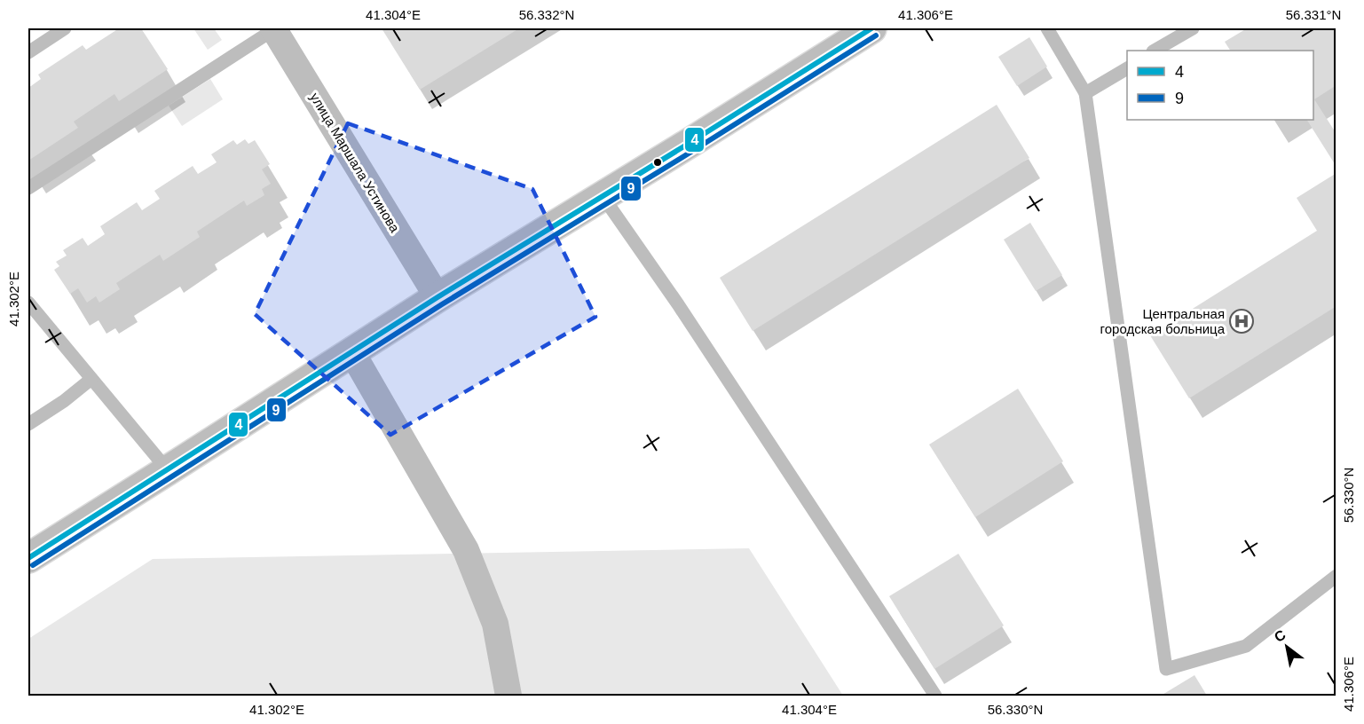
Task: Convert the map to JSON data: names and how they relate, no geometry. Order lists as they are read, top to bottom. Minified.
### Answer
{"streets":{"street":["улица Маршала Устинова"]},"places":{"hospital":["Центральная городская больница"]},"lines":["transit line 4","transit line 9"],"legend":["4","9"],"north":"top left","coordinates":["41.304°E","56.332°N","41.306°E","56.331°N","41.302°E","56.330°N"]}
